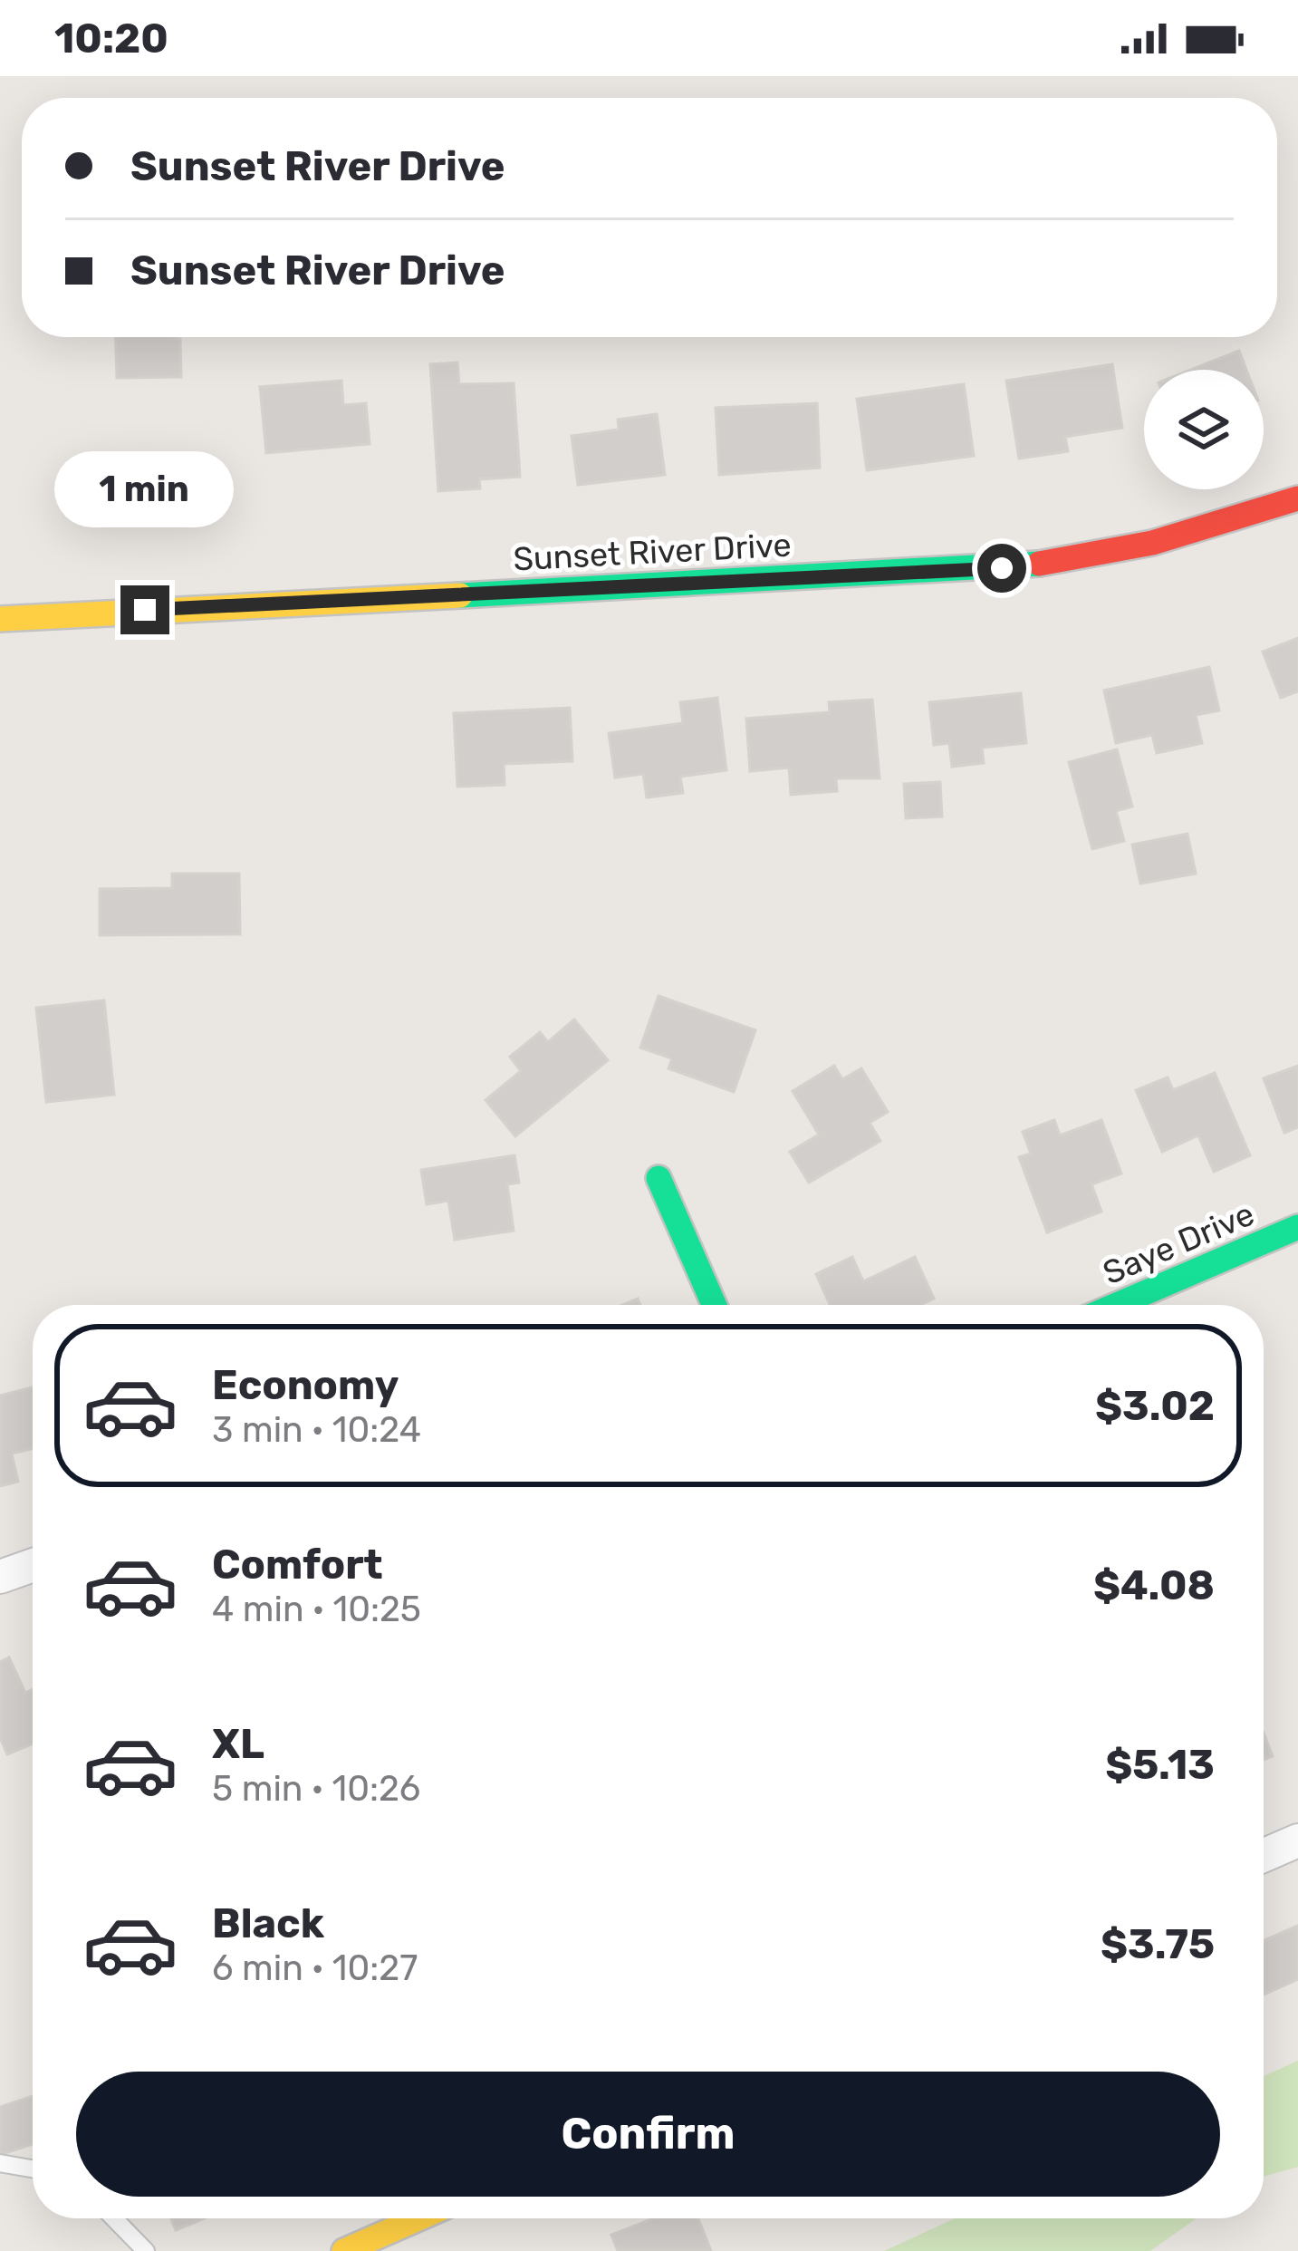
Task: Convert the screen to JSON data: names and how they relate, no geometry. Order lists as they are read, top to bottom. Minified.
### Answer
{"streets":{"street":["Sunset River Drive","Saye Drive"]},"page":{"status":"10:20","banner":["Sunset River Drive","Sunset River Drive"],"bubble":"1 min","list":[{"name":"Economy","note":"3 min · 10:24","value":"$3.02"},{"name":"Comfort","note":"4 min · 10:25","value":"$4.08"},{"name":"XL","note":"5 min · 10:26","value":"$5.13"},{"name":"Black","note":"6 min · 10:27","value":"$3.75"}],"buttons":"Confirm"}}
